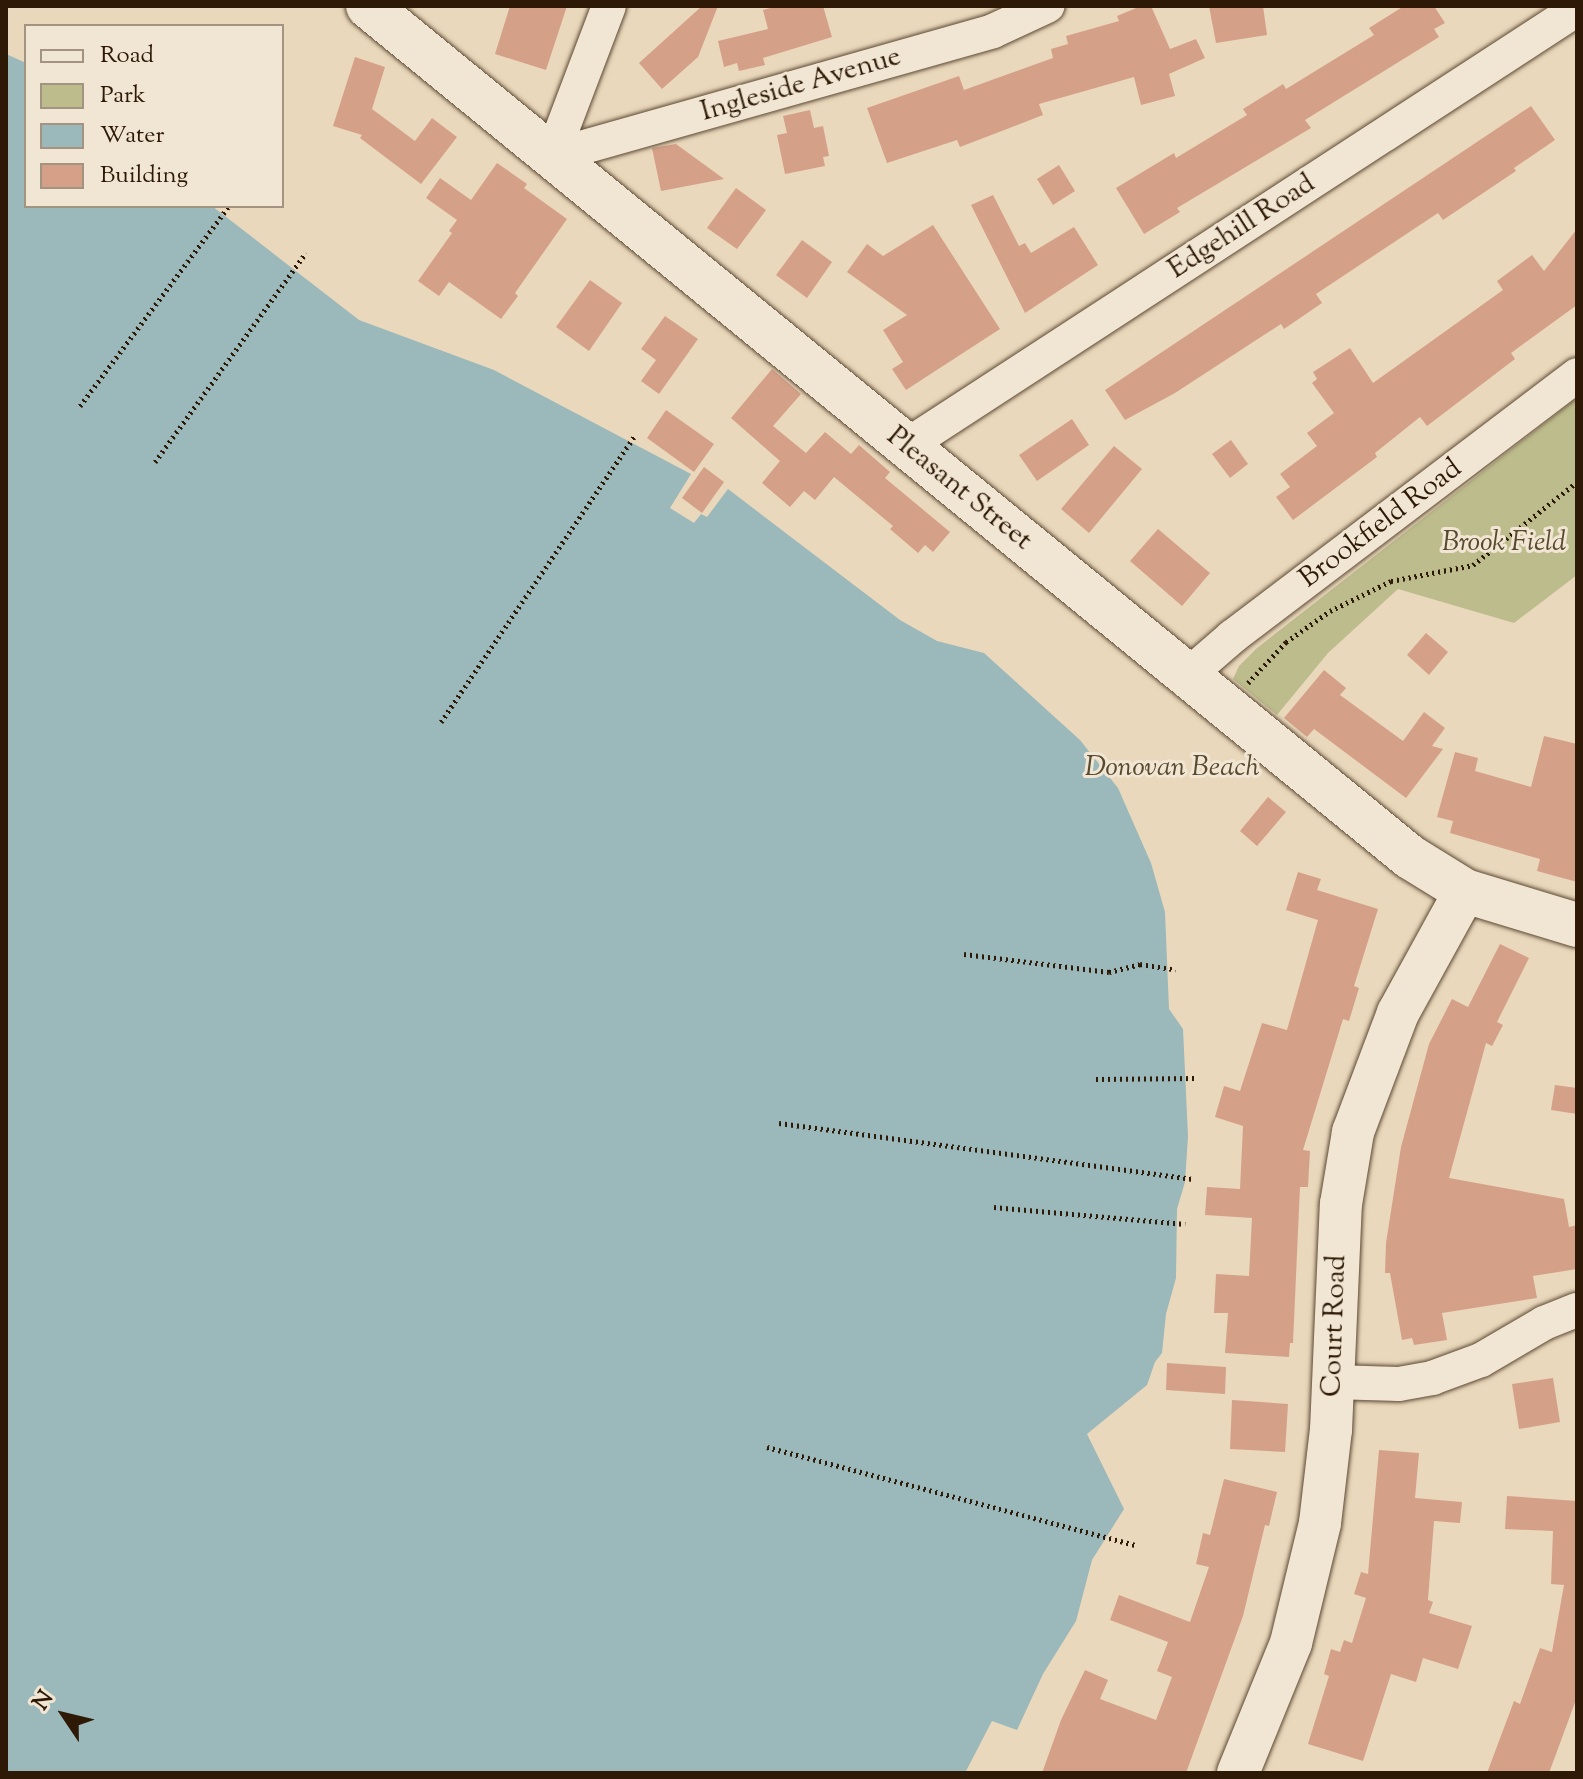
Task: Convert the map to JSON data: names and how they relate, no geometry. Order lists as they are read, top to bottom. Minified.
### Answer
{"streets":{"main road":["Pleasant Street"],"street":["Ingleside Avenue","Edgehill Road","Brookfield Road","Court Road"]},"crossings":[["Ingleside Avenue","Pleasant Street"],["Edgehill Road","Pleasant Street"],["Pleasant Street","Brookfield Road"],["Pleasant Street","Court Road"]],"parks":["Brook Field","Donovan Beach"],"legend":["Road","Park","Water","Building"],"north":"top left"}
